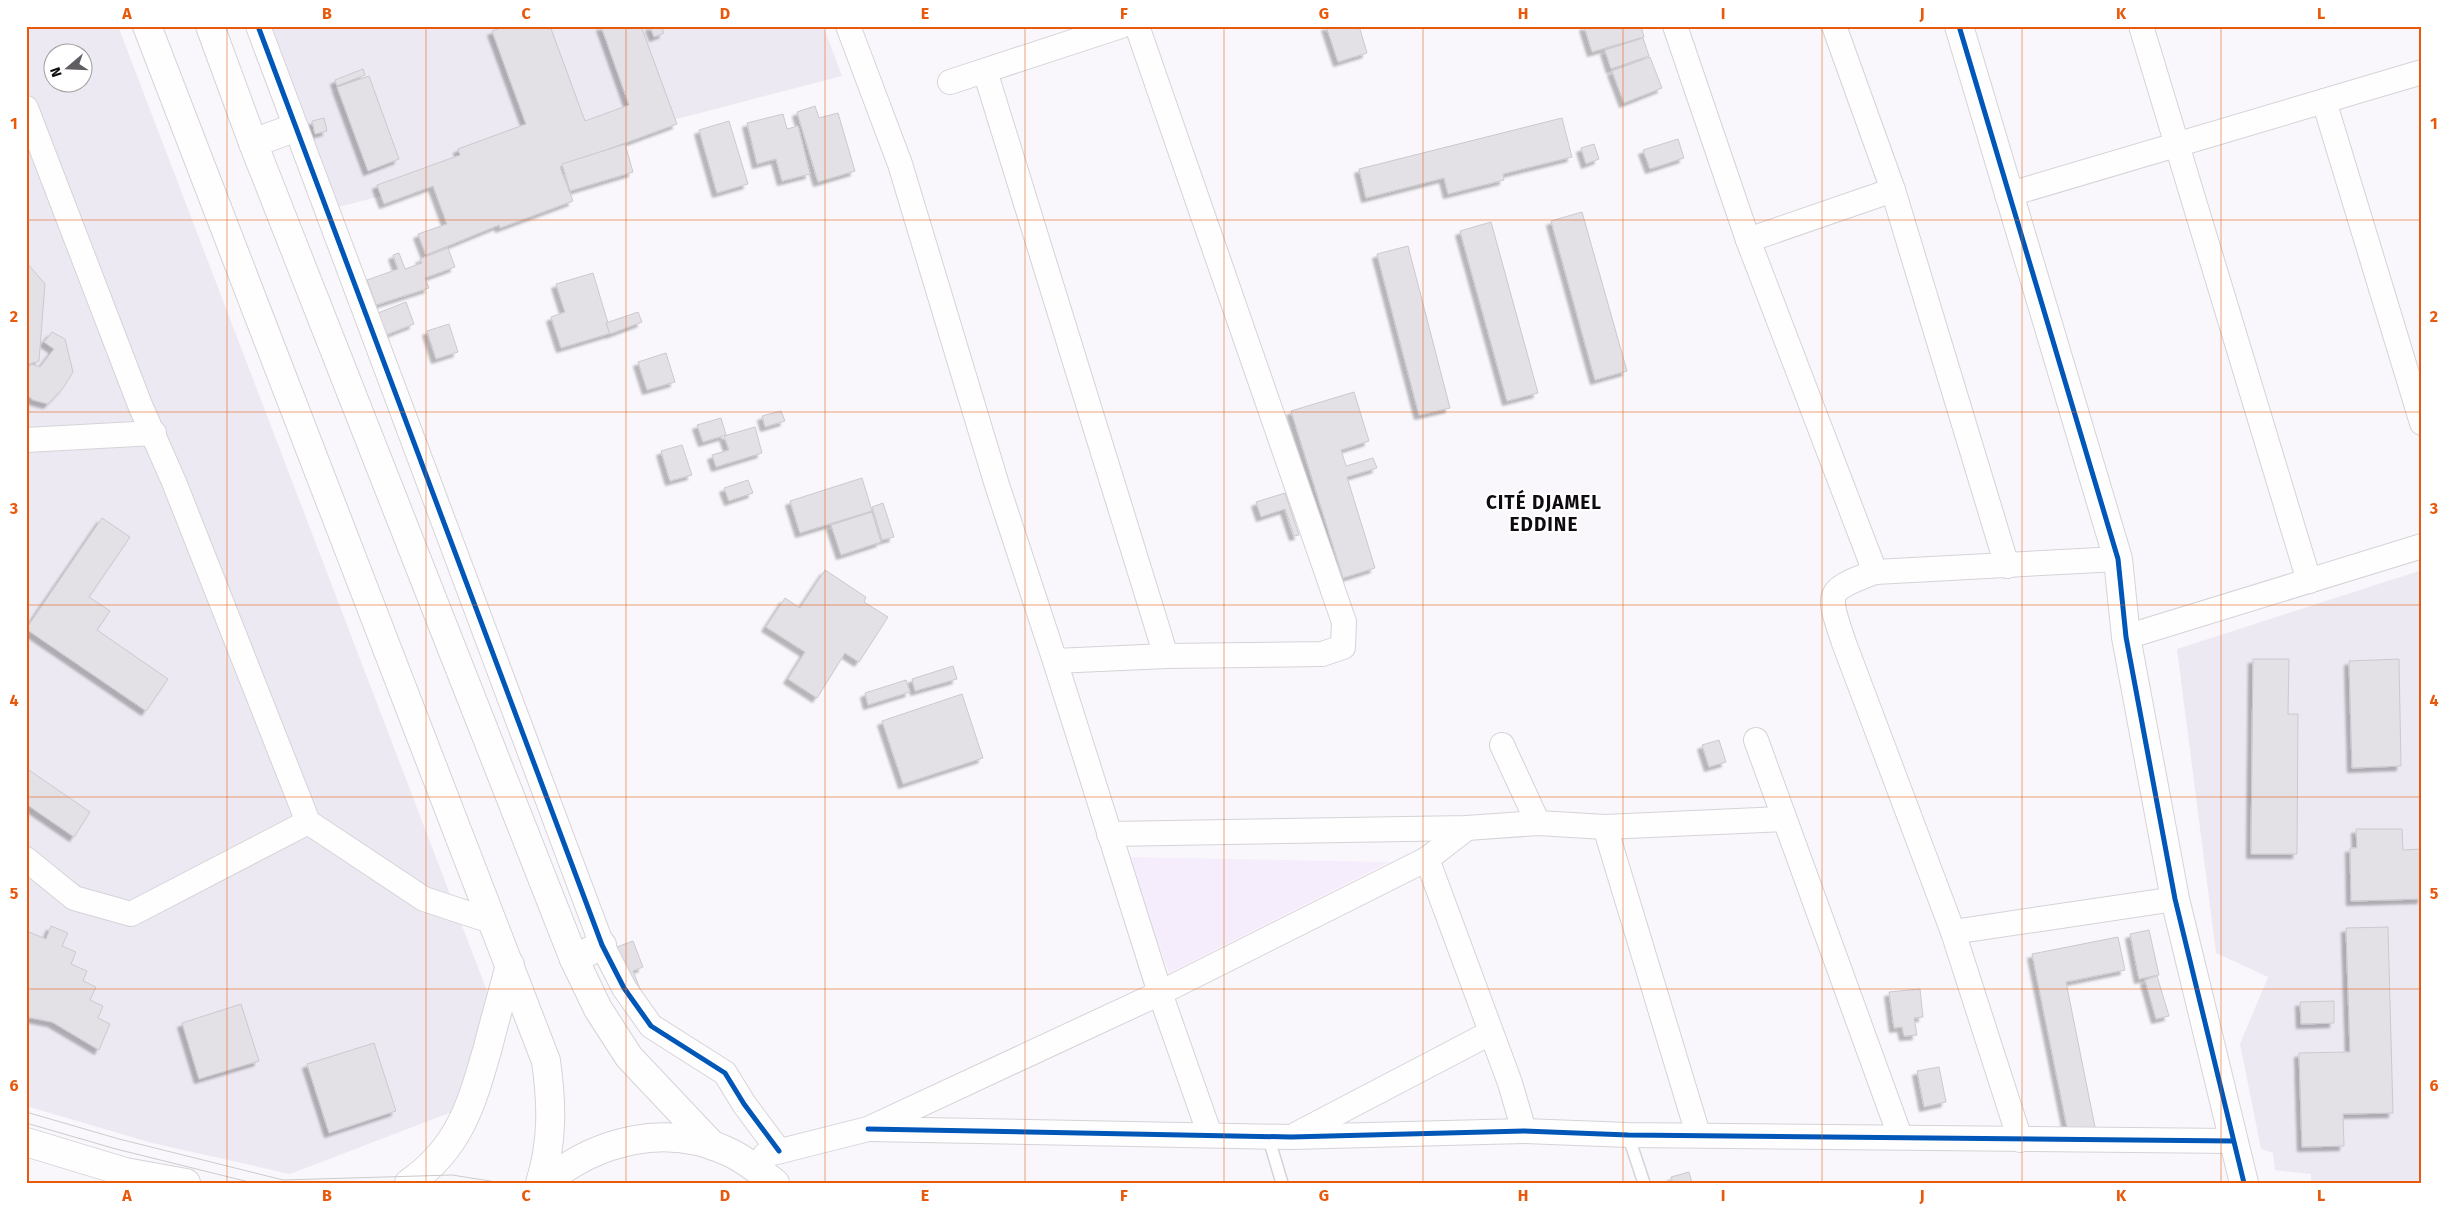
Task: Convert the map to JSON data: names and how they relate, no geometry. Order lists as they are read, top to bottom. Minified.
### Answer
{"districts":["CITÉ DJAMEL EDDINE"],"north":"left","grid":{"columns":["A","B","C","D","E","F","G","H","I","J","K","L"],"rows":["1","2","3","4","5","6"]}}
